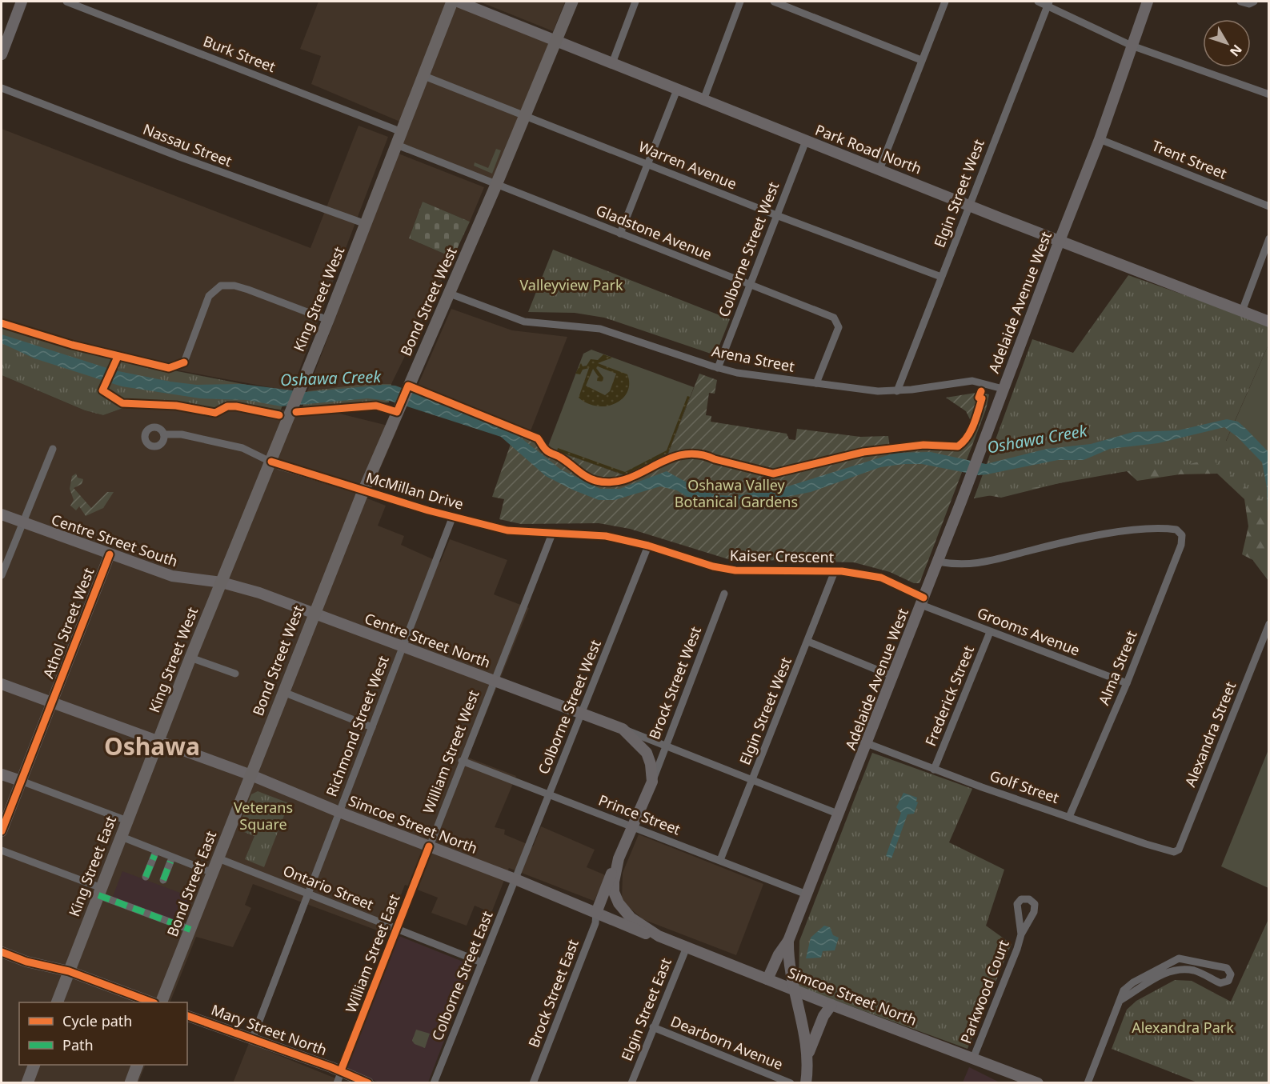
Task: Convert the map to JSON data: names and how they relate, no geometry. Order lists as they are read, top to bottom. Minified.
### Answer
{"streets":{"main road":["Park Road North","King Street West","Bond Street West","Adelaide Avenue West","Centre Street South","Athol Street West","Centre Street North","Brock Street West","Simcoe Street North","King Street East","Bond Street East","Mary Street North"],"street":["Burk Street","Nassau Street","Trent Street","Warren Avenue","Elgin Street West","Gladstone Avenue","Colborne Street West","Arena Street","McMillan Drive","Kaiser Crescent","Grooms Avenue","Alma Street","Frederick Street","Richmond Street West","Alexandra Street","William Street West","Golf Street","Prince Street","Ontario Street","William Street East","Colborne Street East","Parkwood Court","Brock Street East","Elgin Street East","Dearborn Avenue"]},"crossings":[["Burk Street","King Street West"],["Nassau Street","King Street West"],["Park Road North","Elgin Street West"],["Park Road North","Colborne Street West"],["Park Road North","Bond Street West"],["Park Road North","Adelaide Avenue West"],["Trent Street","Adelaide Avenue West"],["Warren Avenue","Elgin Street West"],["Warren Avenue","Colborne Street West"],["Warren Avenue","King Street West"],["Warren Avenue","Bond Street West"],["Elgin Street West","Arena Street"],["Elgin Street West","Kaiser Crescent"],["Elgin Street West","Centre Street North"],["Elgin Street West","Prince Street"],["Gladstone Avenue","Colborne Street West"],["Gladstone Avenue","King Street West"],["Gladstone Avenue","Bond Street West"],["Gladstone Avenue","Arena Street"],["Colborne Street West","Arena Street"],["Colborne Street West","Kaiser Crescent"],["Colborne Street West","Centre Street North"],["Colborne Street West","Prince Street"],["Colborne Street West","Simcoe Street North"],["Colborne Street West","Colborne Street East"],["King Street West","McMillan Drive"],["King Street West","Centre Street South"],["King Street West","Centre Street North"],["King Street West","Simcoe Street North"],["King Street West","King Street East"],["Bond Street West","Arena Street"],["Bond Street West","McMillan Drive"],["Bond Street West","Centre Street North"],["Bond Street West","Simcoe Street North"],["Bond Street West","Bond Street East"],["Adelaide Avenue West","Arena Street"],["Adelaide Avenue West","Kaiser Crescent"],["Adelaide Avenue West","Grooms Avenue"],["Adelaide Avenue West","Centre Street North"],["Adelaide Avenue West","Alma Street"],["Adelaide Avenue West","Golf Street"],["Adelaide Avenue West","Prince Street"],["Adelaide Avenue West","Simcoe Street North"],["McMillan Drive","Kaiser Crescent"],["McMillan Drive","Richmond Street West"],["McMillan Drive","William Street West"],["Centre Street South","Athol Street West"],["Centre Street South","Centre Street North"],["Kaiser Crescent","Grooms Avenue"],["Kaiser Crescent","William Street West"],["Athol Street West","Simcoe Street North"],["Grooms Avenue","Alma Street"],["Grooms Avenue","Frederick Street"],["Centre Street North","Brock Street West"],["Centre Street North","Richmond Street West"],["Centre Street North","William Street West"],["Alma Street","Golf Street"],["Brock Street West","Prince Street"],["Brock Street West","Simcoe Street North"],["Frederick Street","Golf Street"],["Richmond Street West","Simcoe Street North"],["Richmond Street West","Ontario Street"],["Richmond Street West","Mary Street North"],["Alexandra Street","Golf Street"],["William Street West","Prince Street"],["William Street West","Simcoe Street North"],["William Street West","William Street East"],["Simcoe Street North","King Street East"],["Simcoe Street North","Bond Street East"],["Simcoe Street North","William Street East"],["Simcoe Street North","Colborne Street East"],["Simcoe Street North","Parkwood Court"],["Simcoe Street North","Brock Street East"],["Simcoe Street North","Elgin Street East"],["Bond Street East","Ontario Street"],["Ontario Street","William Street East"],["Ontario Street","Colborne Street East"],["William Street East","Mary Street North"],["Elgin Street East","Dearborn Avenue"]],"districts":["Oshawa"],"water":["Oshawa Creek"],"parks":["Valleyview Park","Oshawa Valley Botanical Gardens","Veterans Square","Alexandra Park"],"legend":["Cycle path","Path"],"north":"bottom right"}
